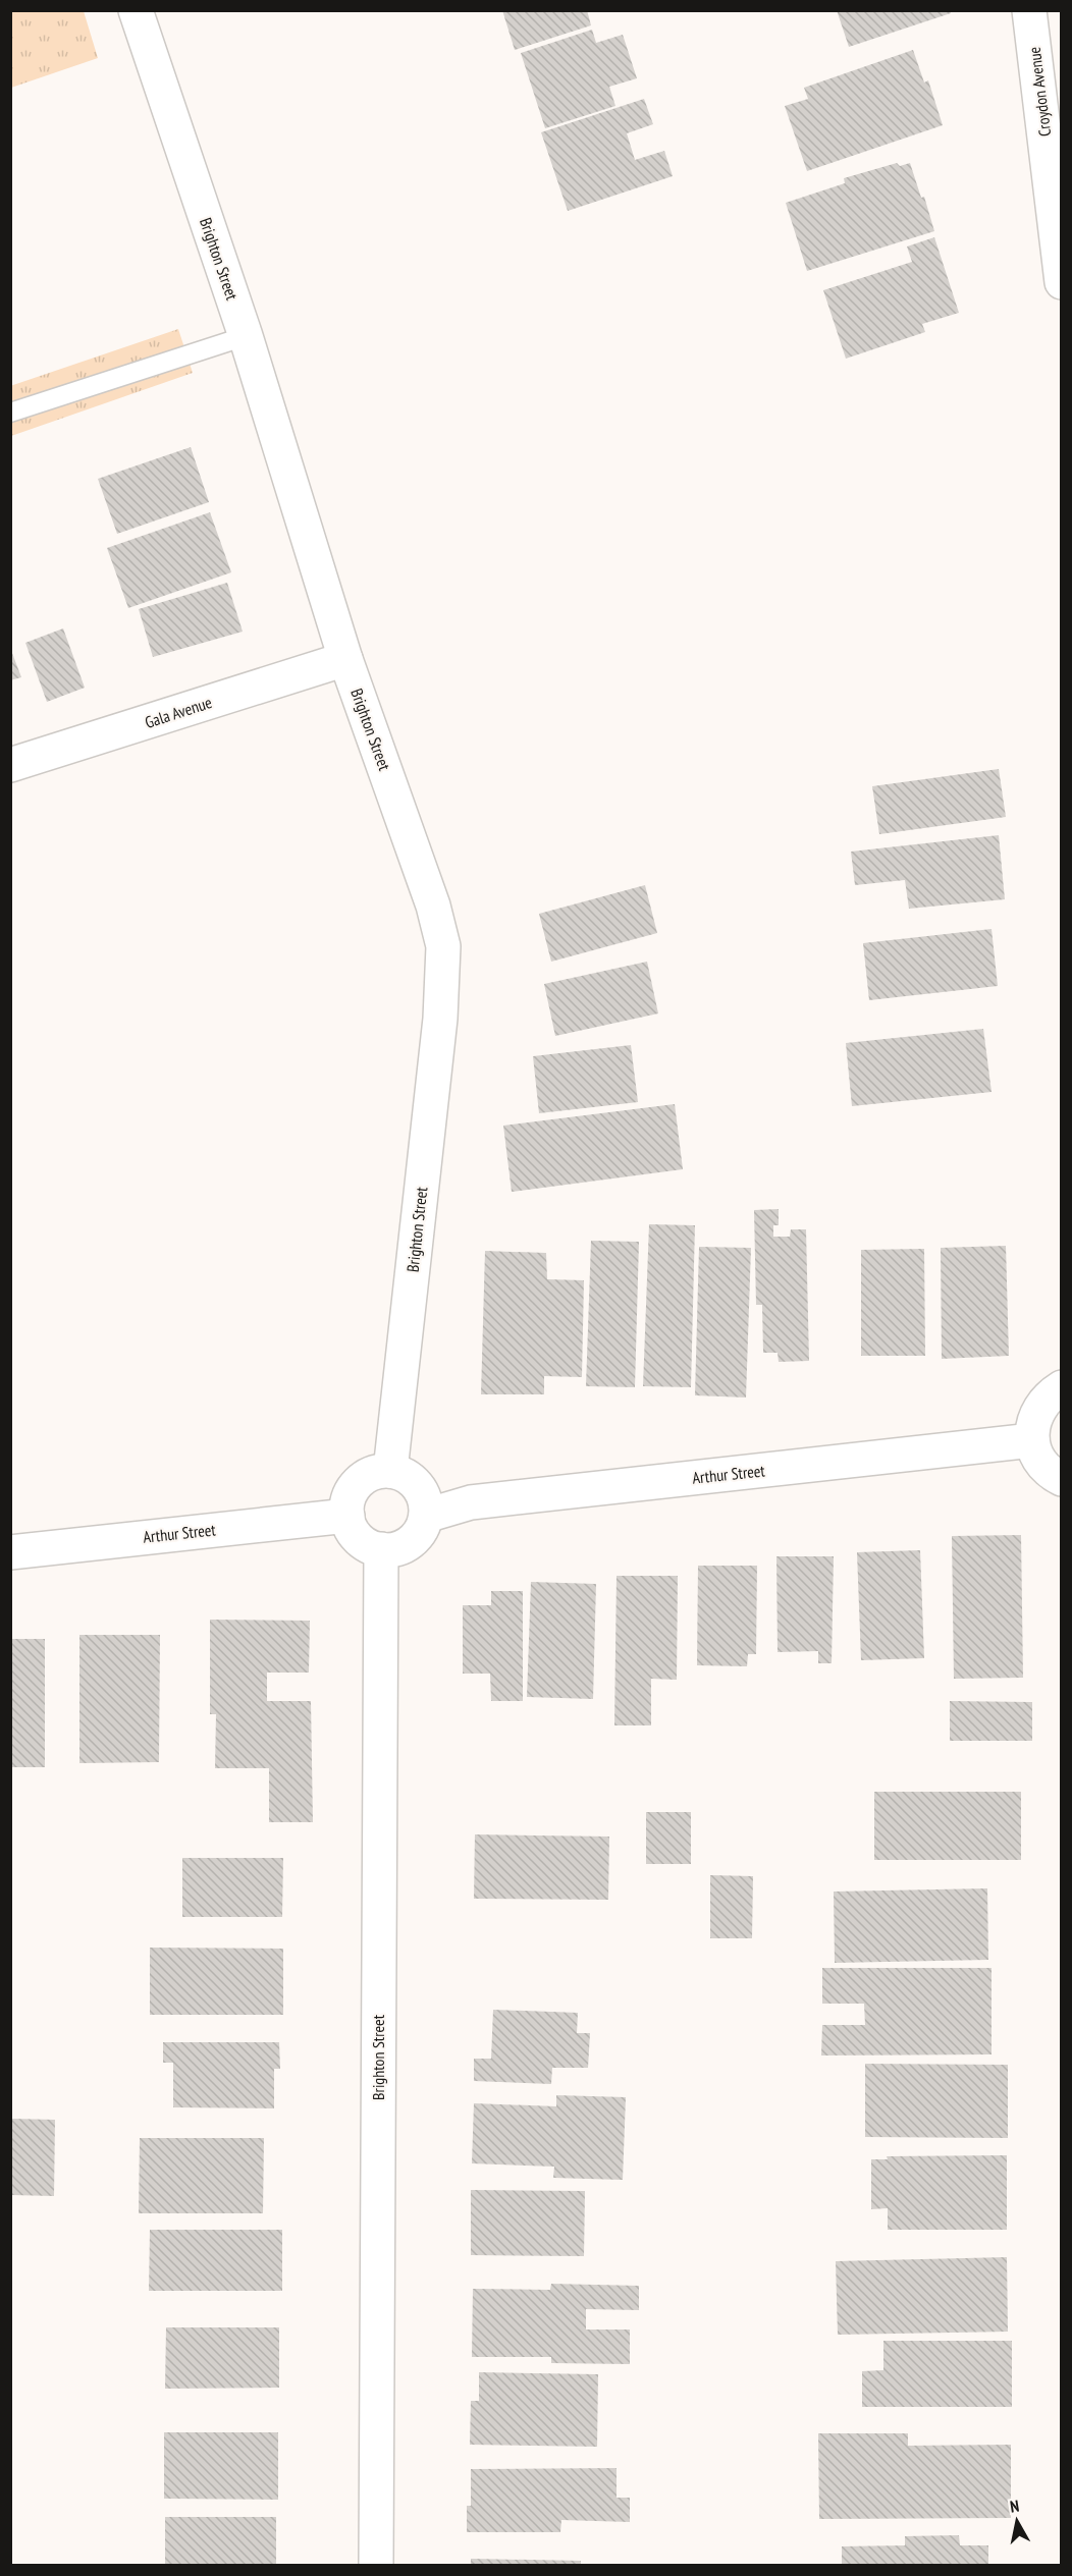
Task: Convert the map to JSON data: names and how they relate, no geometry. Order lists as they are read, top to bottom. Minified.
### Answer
{"streets":{"street":["Croydon Avenue","Brighton Street","Gala Avenue","Arthur Street"]},"crossings":[["Brighton Street","Gala Avenue"],["Brighton Street","Arthur Street"]],"north":"top"}
